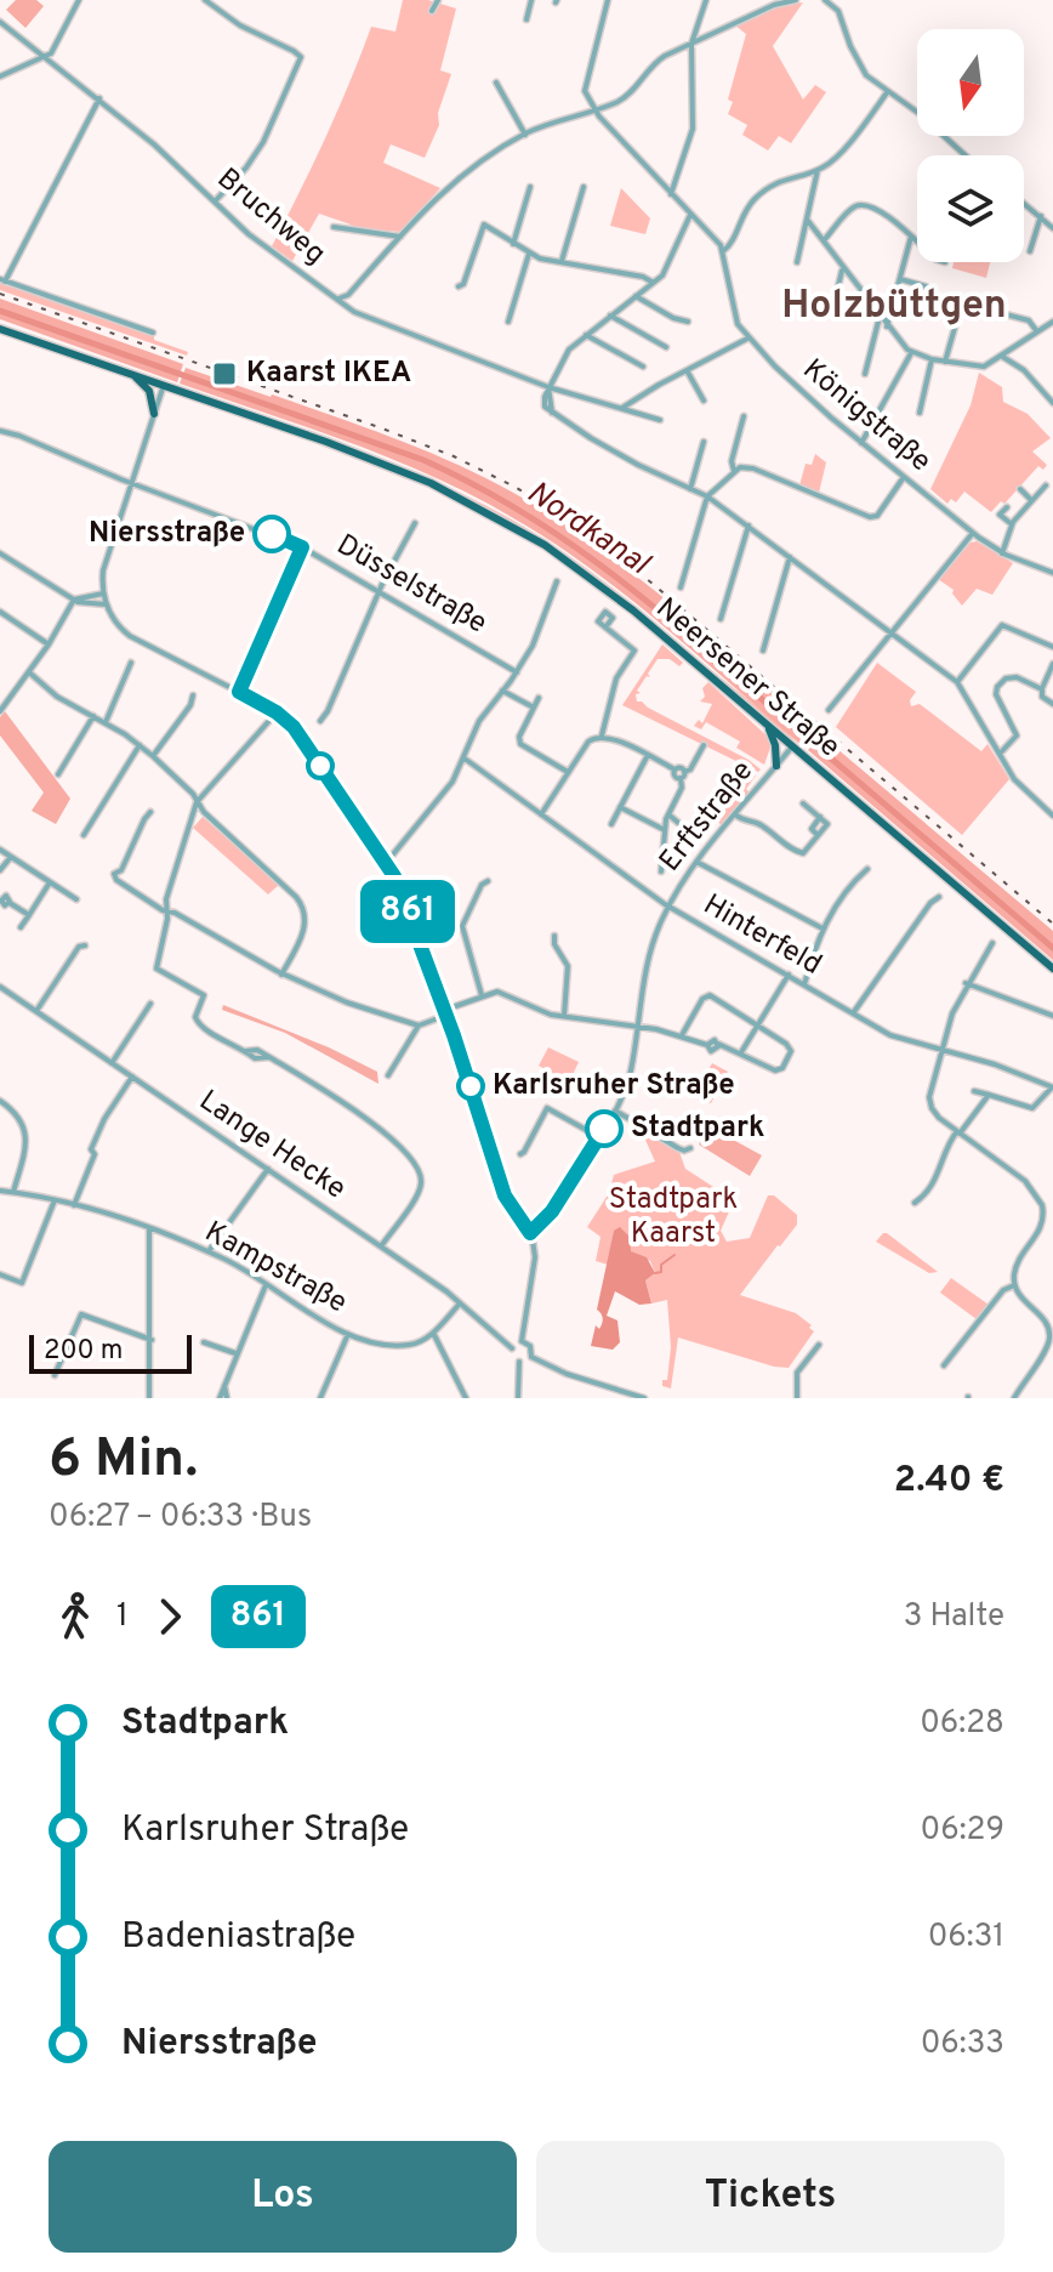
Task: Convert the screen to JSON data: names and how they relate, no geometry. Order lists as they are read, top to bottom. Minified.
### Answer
{"streets":{"main road":["Neersener Straße"],"street":["Bruchweg","Königstraße","Düsselstraße","Erftstraße","Hinterfeld","Lange Hecke","Kampstraße"]},"crossings":[["Neersener Straße","Erftstraße"],["Erftstraße","Hinterfeld"]],"districts":["Holzbüttgen"],"water":["Nordkanal"],"parks":["Stadtpark Kaarst"],"places":{"transit":["Kaarst IKEA"],"other":["Niersstraße","Karlsruher Straße","Stadtpark"]},"lines":["bus line 861"],"scale_bar":"200 m","north":"bottom","page":{"on_map":"861","scale":"200 m","heading":["6 Min.","06:27 – 06:33 · Bus","2.40 €"],"legs":["1","861","3 Halte"],"list":[{"name":"Stadtpark","value":"06:28"},{"name":"Karlsruher Straße","value":"06:29"},{"name":"Badeniastraße","value":"06:31"},{"name":"Niersstraße","value":"06:33"}],"buttons":["Los","Tickets"]}}
